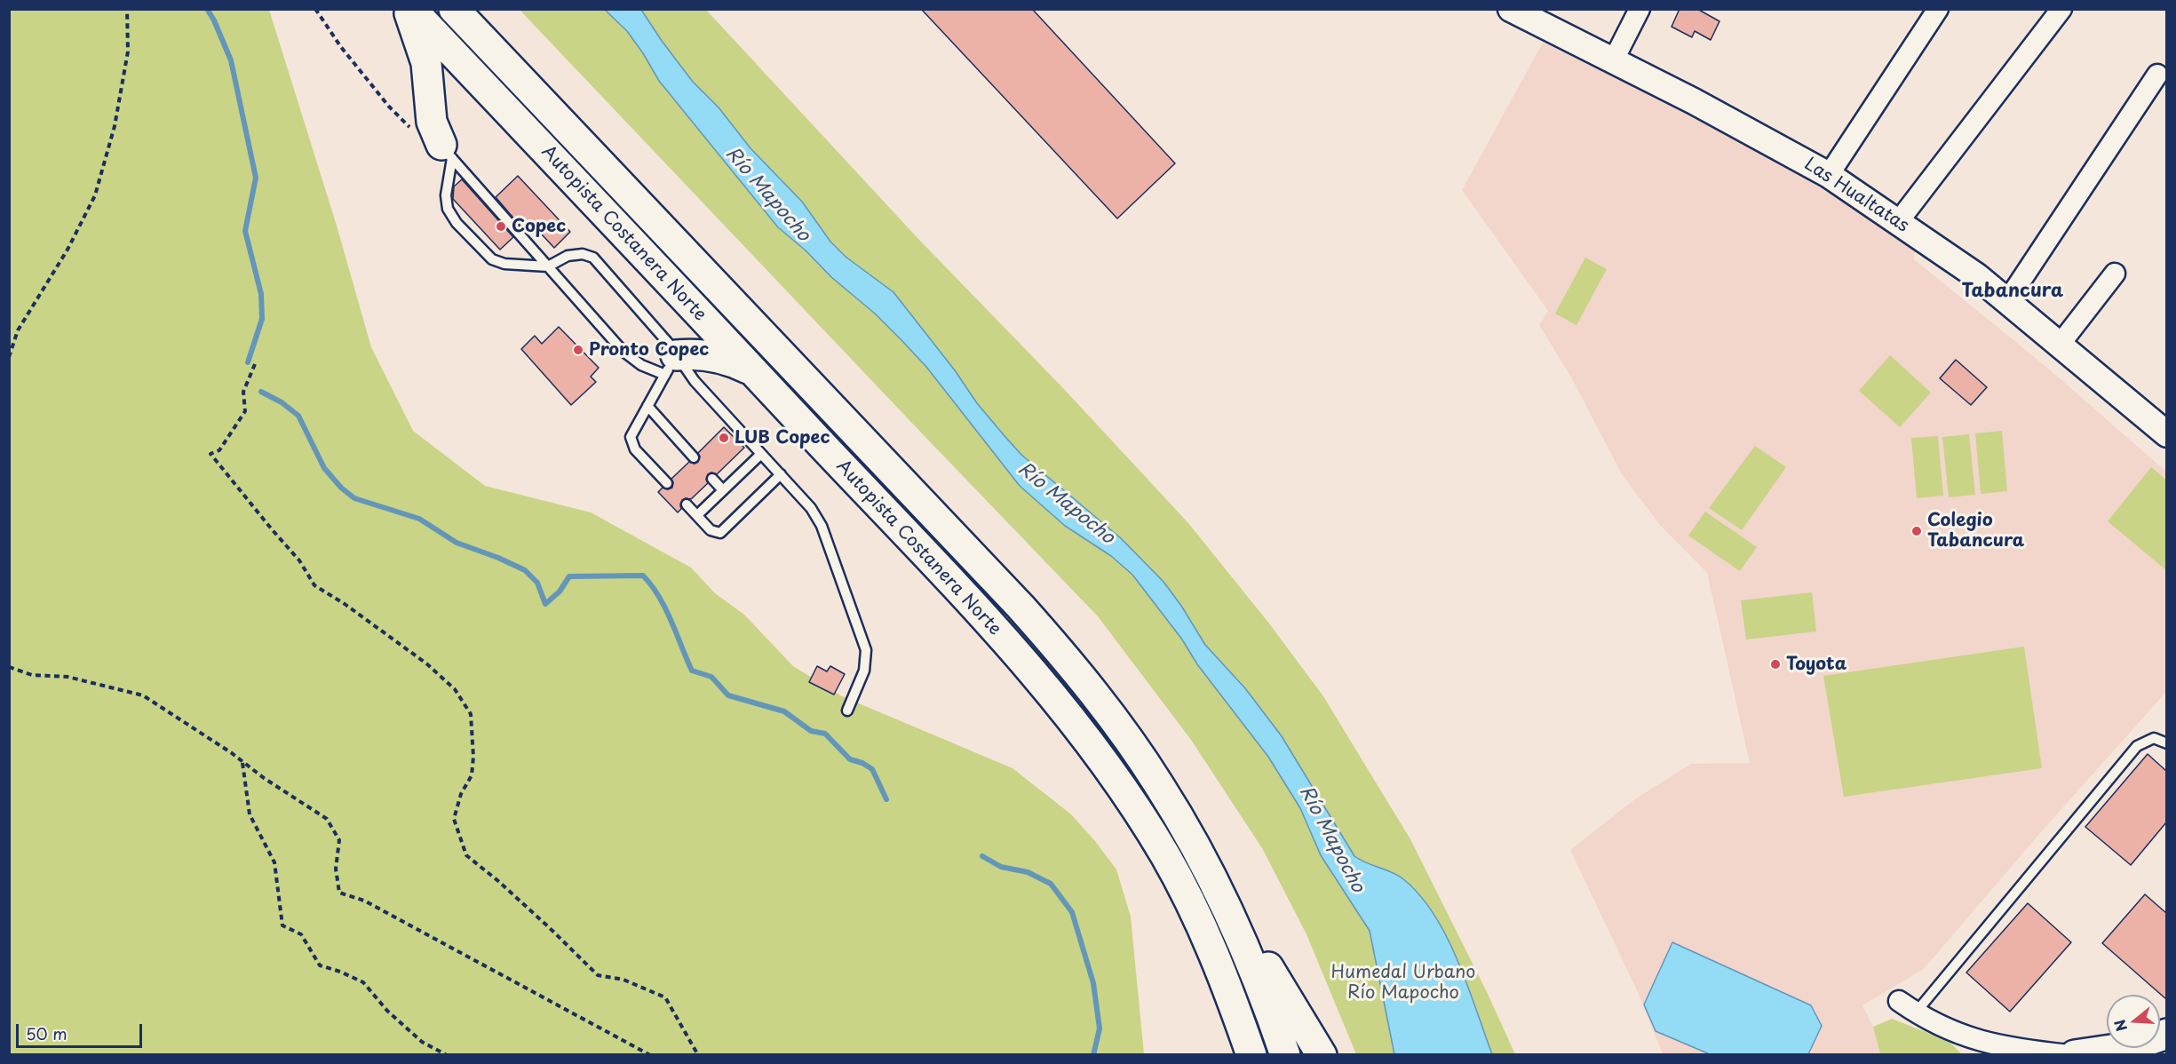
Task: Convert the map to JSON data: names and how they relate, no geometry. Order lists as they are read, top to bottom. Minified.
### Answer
{"streets":{"main road":["Autopista Costanera Norte"],"street":["Las Hualtatas"]},"districts":["Tabancura"],"water":["Río Mapocho"],"parks":["Humedal Urbano Río Mapocho"],"places":["Copec","Pronto Copec","LUB Copec","Colegio Tabancura","Toyota"],"scale_bar":"50 m","north":"left"}
